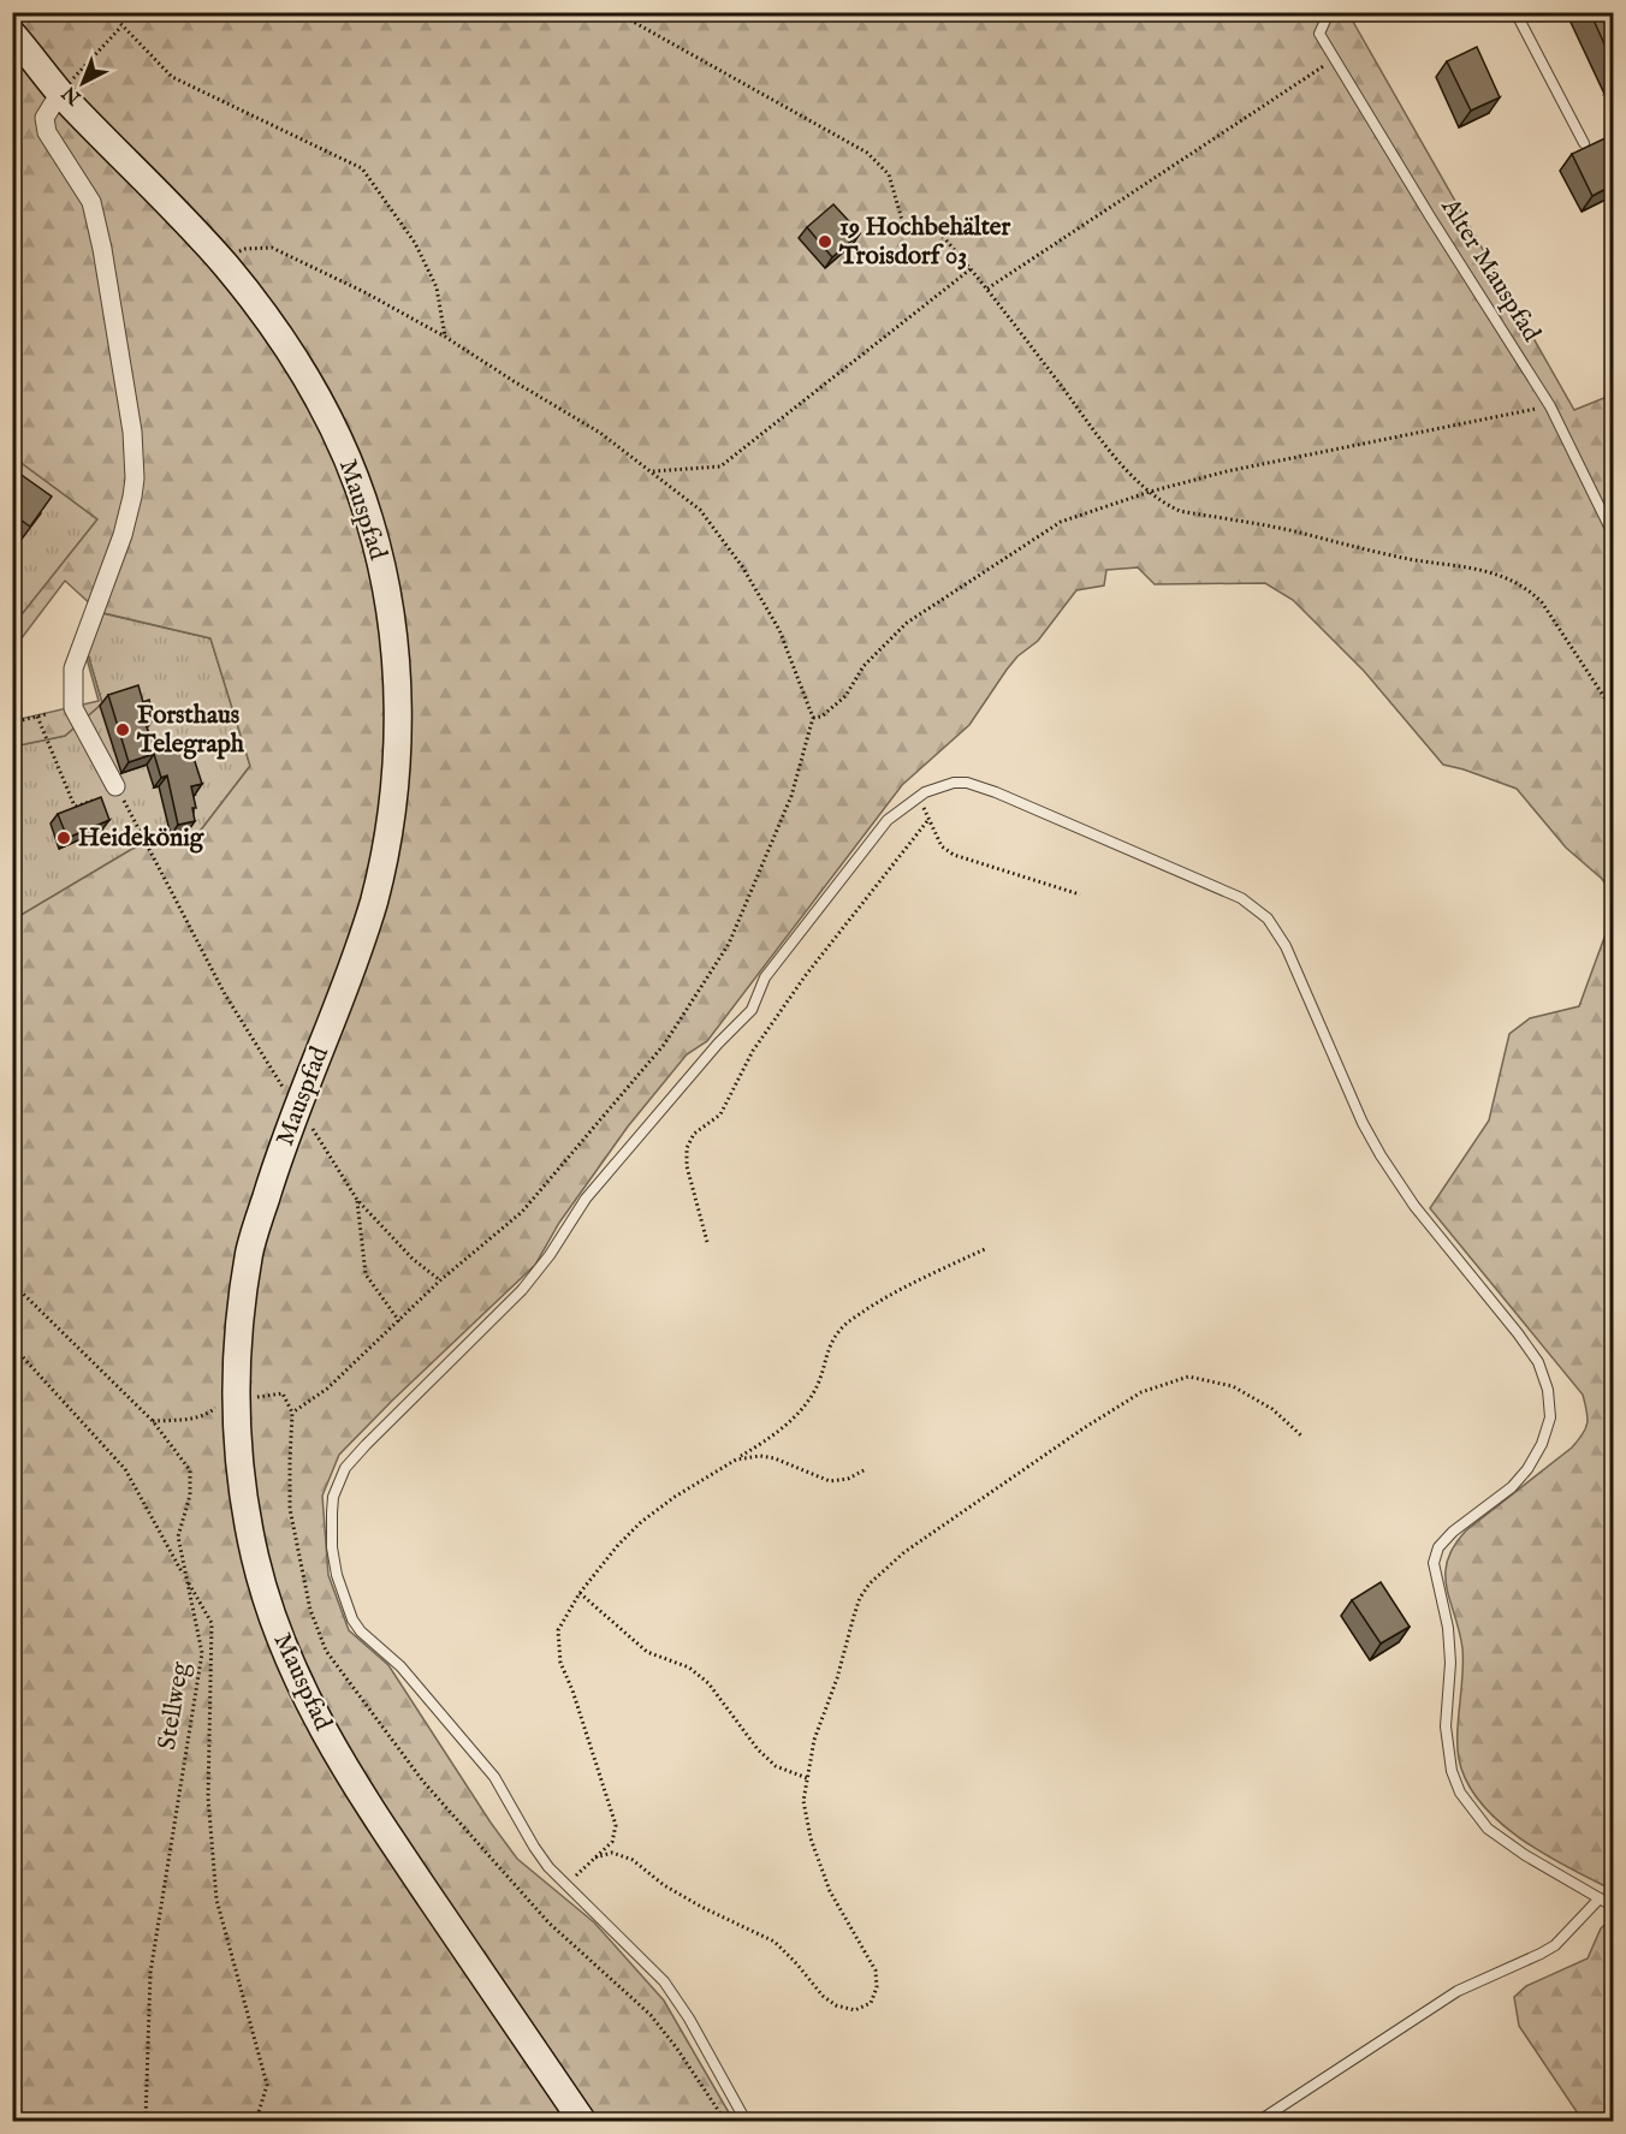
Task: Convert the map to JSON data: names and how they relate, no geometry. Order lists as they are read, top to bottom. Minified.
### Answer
{"streets":{"street":["Mauspfad"],"lane":["Alter Mauspfad"],"path":["Stellweg"]},"places":["19 Hochbehälter Troisdorf 03","Forsthaus Telegraph","Heidekönig"],"north":"bottom left"}
